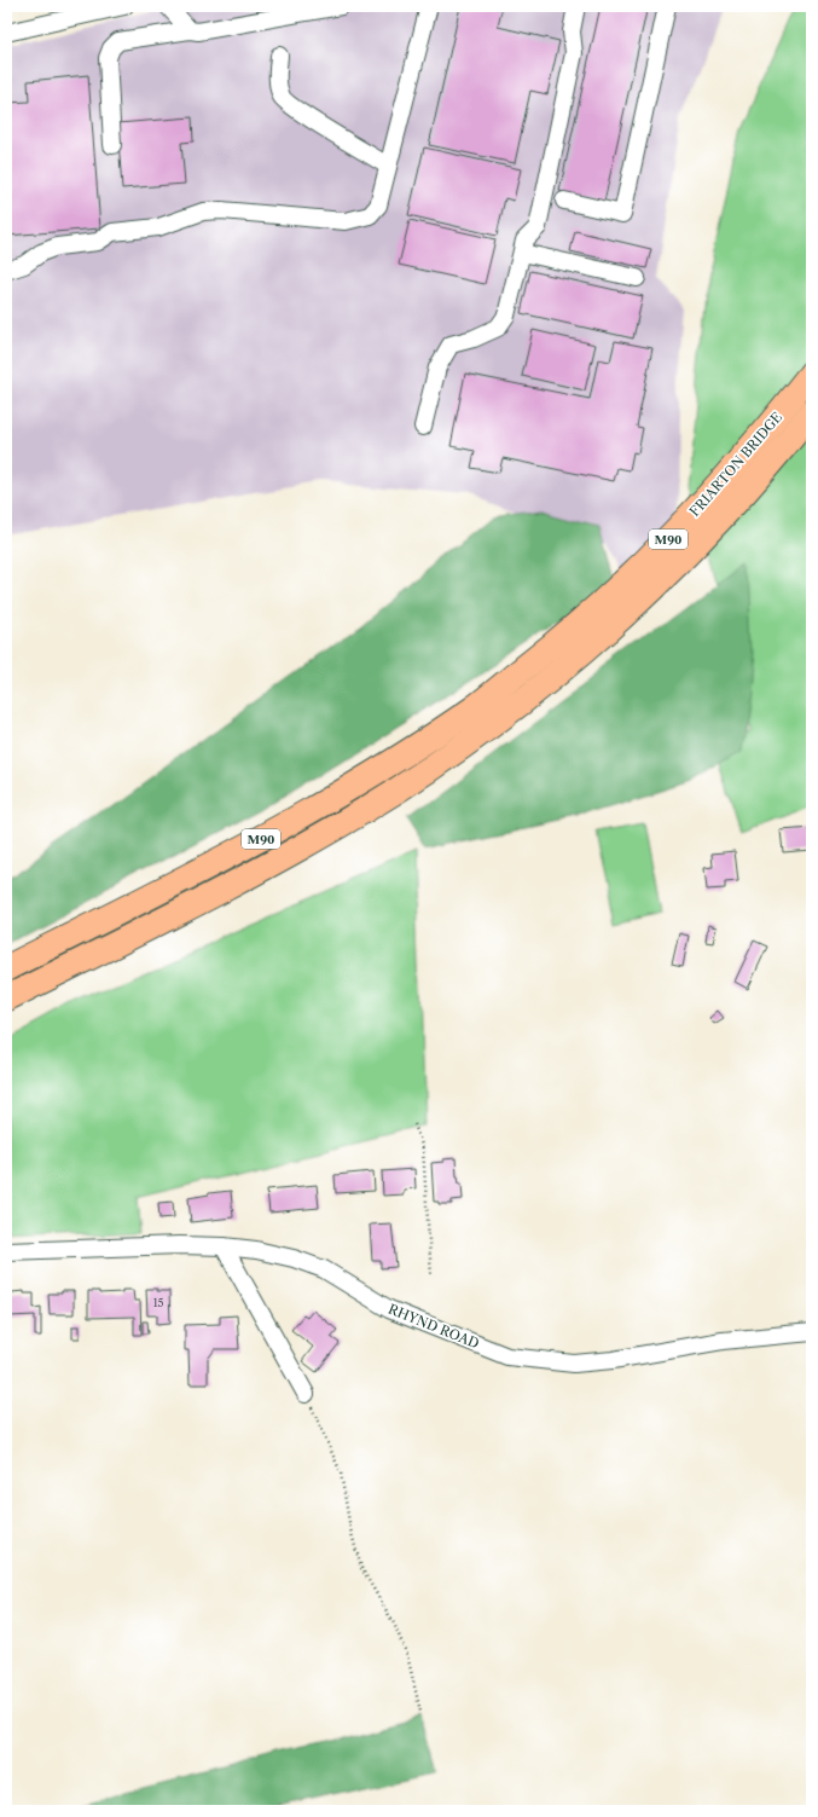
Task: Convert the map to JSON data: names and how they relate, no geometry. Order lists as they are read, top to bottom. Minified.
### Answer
{"streets":{"highway":["FRIARTON BRIDGE","M90"],"street":["RHYND ROAD"]},"house_numbers":["15"]}
